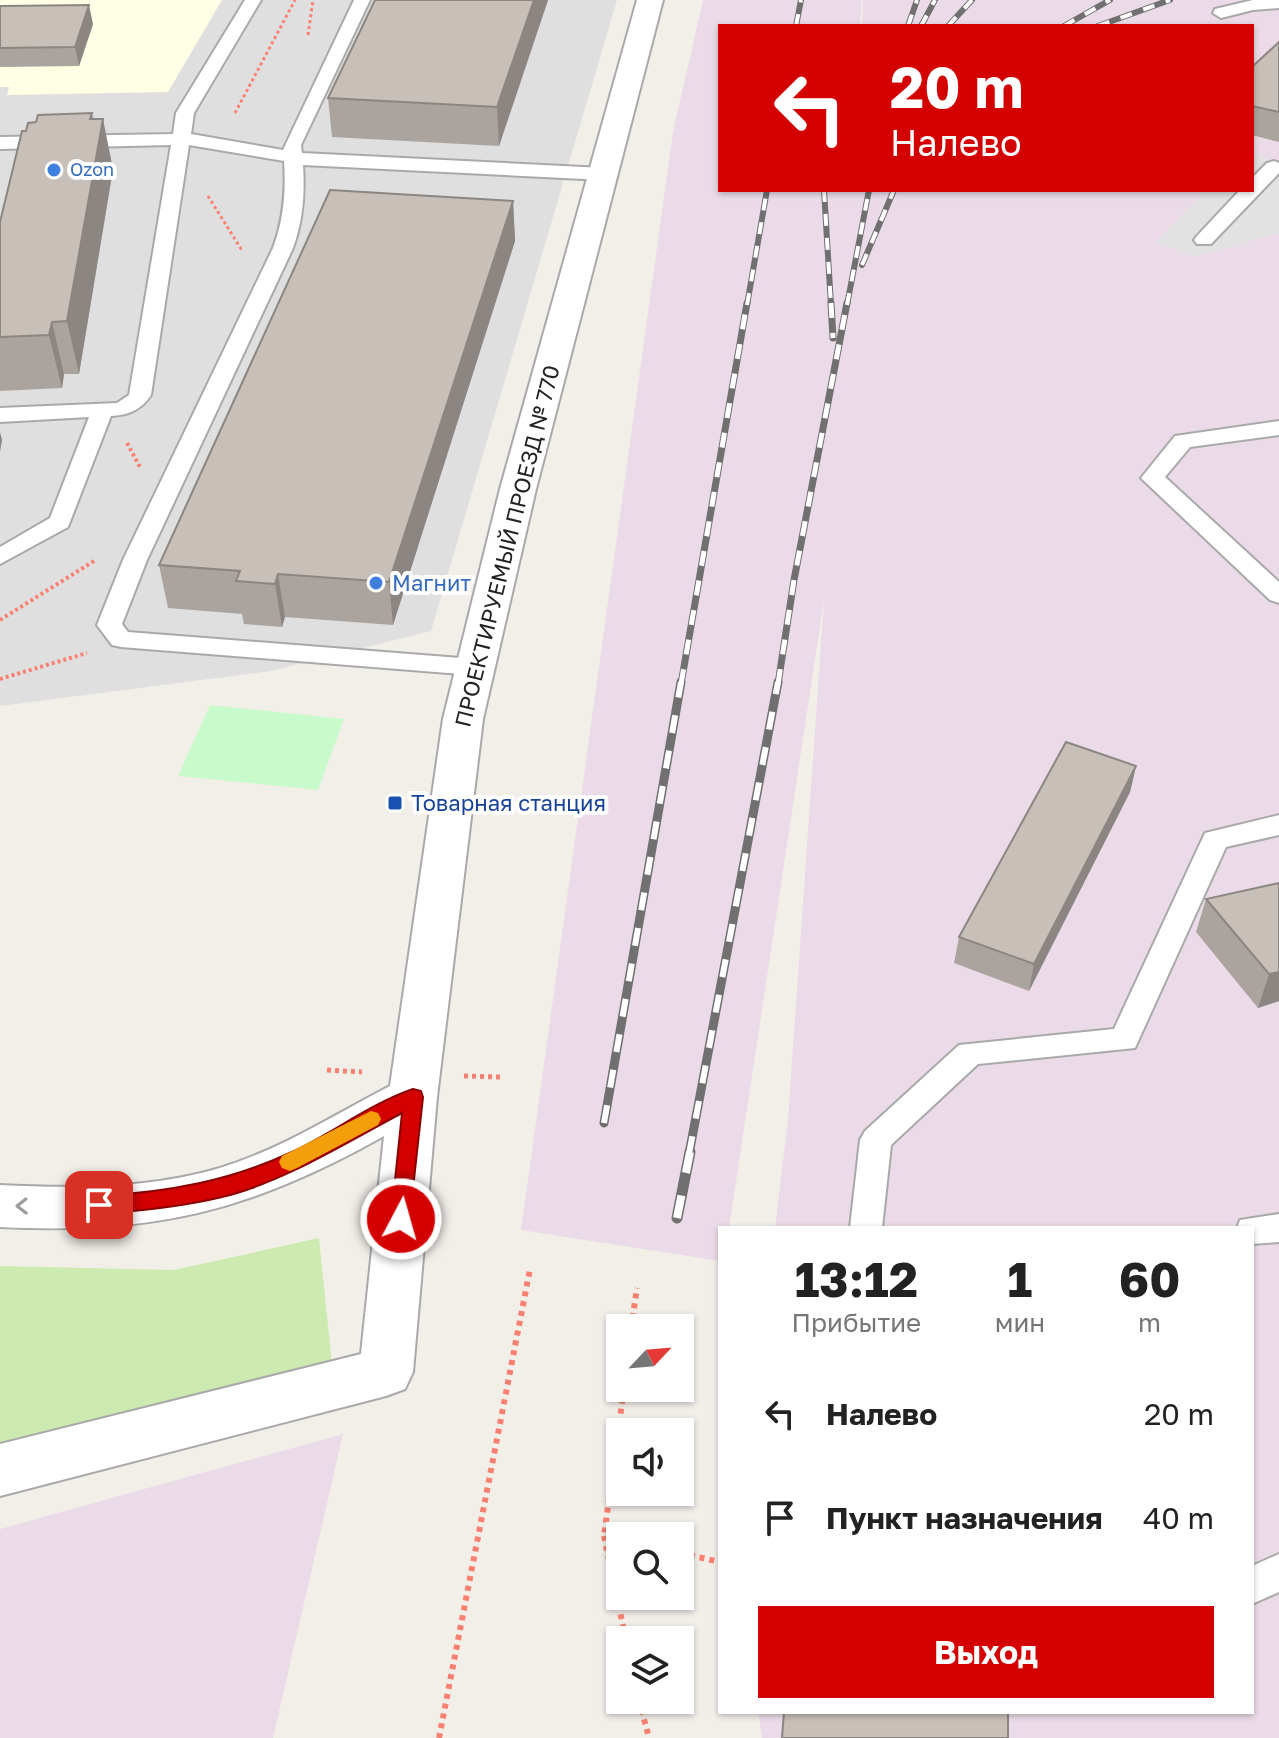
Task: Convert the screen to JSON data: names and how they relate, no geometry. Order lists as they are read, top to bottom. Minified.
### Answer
{"streets":{"street":["ПРОЕКТИРУЕМЫЙ ПРОЕЗД № 770"]},"places":{"other":["Ozon","Магнит"],"transit":["Товарная станция"]},"north":"top right","page":{"turn":["20 m","Налево"],"eta":["13:12","Прибытие","1","мин","60","m"],"list":[{"name":"Налево","value":"20 m"},{"name":"Пункт назначения","value":"40 m"}],"buttons":"Выход"}}
